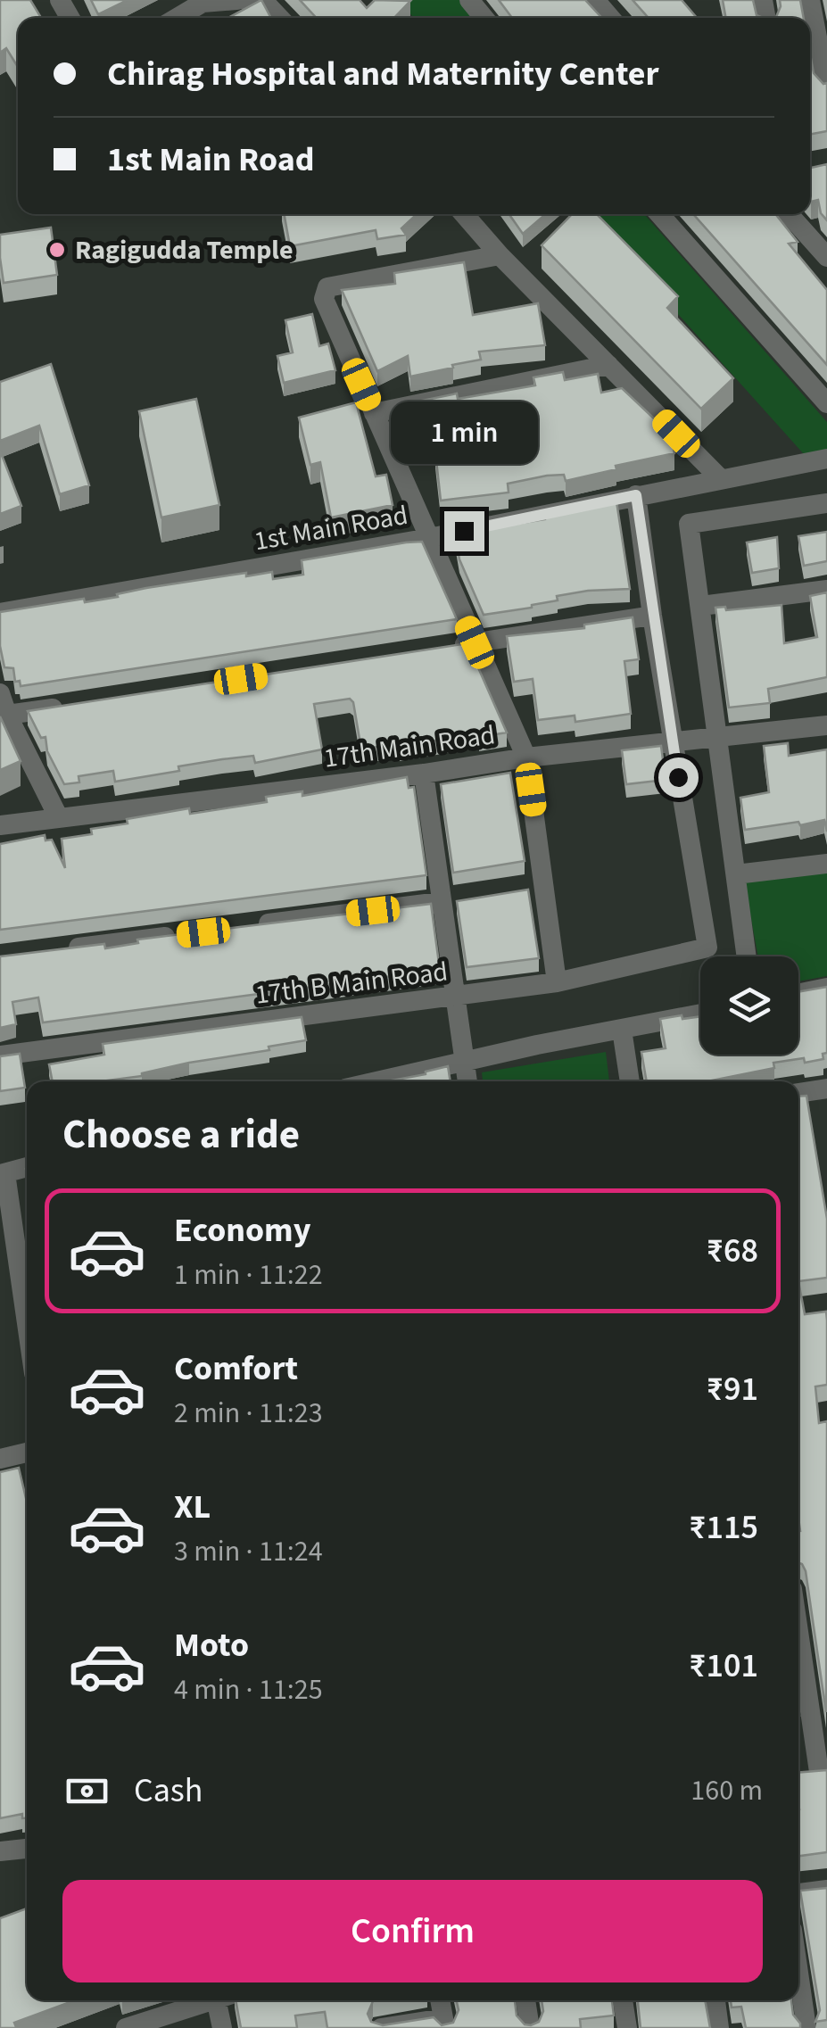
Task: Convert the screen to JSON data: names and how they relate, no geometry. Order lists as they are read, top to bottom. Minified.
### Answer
{"streets":{"street":["1st Main Road","17th Main Road","17th B Main Road"]},"crossings":[["17th Main Road","17th B Main Road"]],"places":["Ragigudda Temple"],"page":{"banner":["Chirag Hospital and Maternity Center","1st Main Road"],"bubble":"1 min","heading":"Choose a ride","list":[{"name":"Economy","note":"1 min · 11:22","value":"₹68"},{"name":"Comfort","note":"2 min · 11:23","value":"₹91"},{"name":"XL","note":"3 min · 11:24","value":"₹115"},{"name":"Moto","note":"4 min · 11:25","value":"₹101"}],"pay":["Cash","160 m"],"buttons":"Confirm"}}
